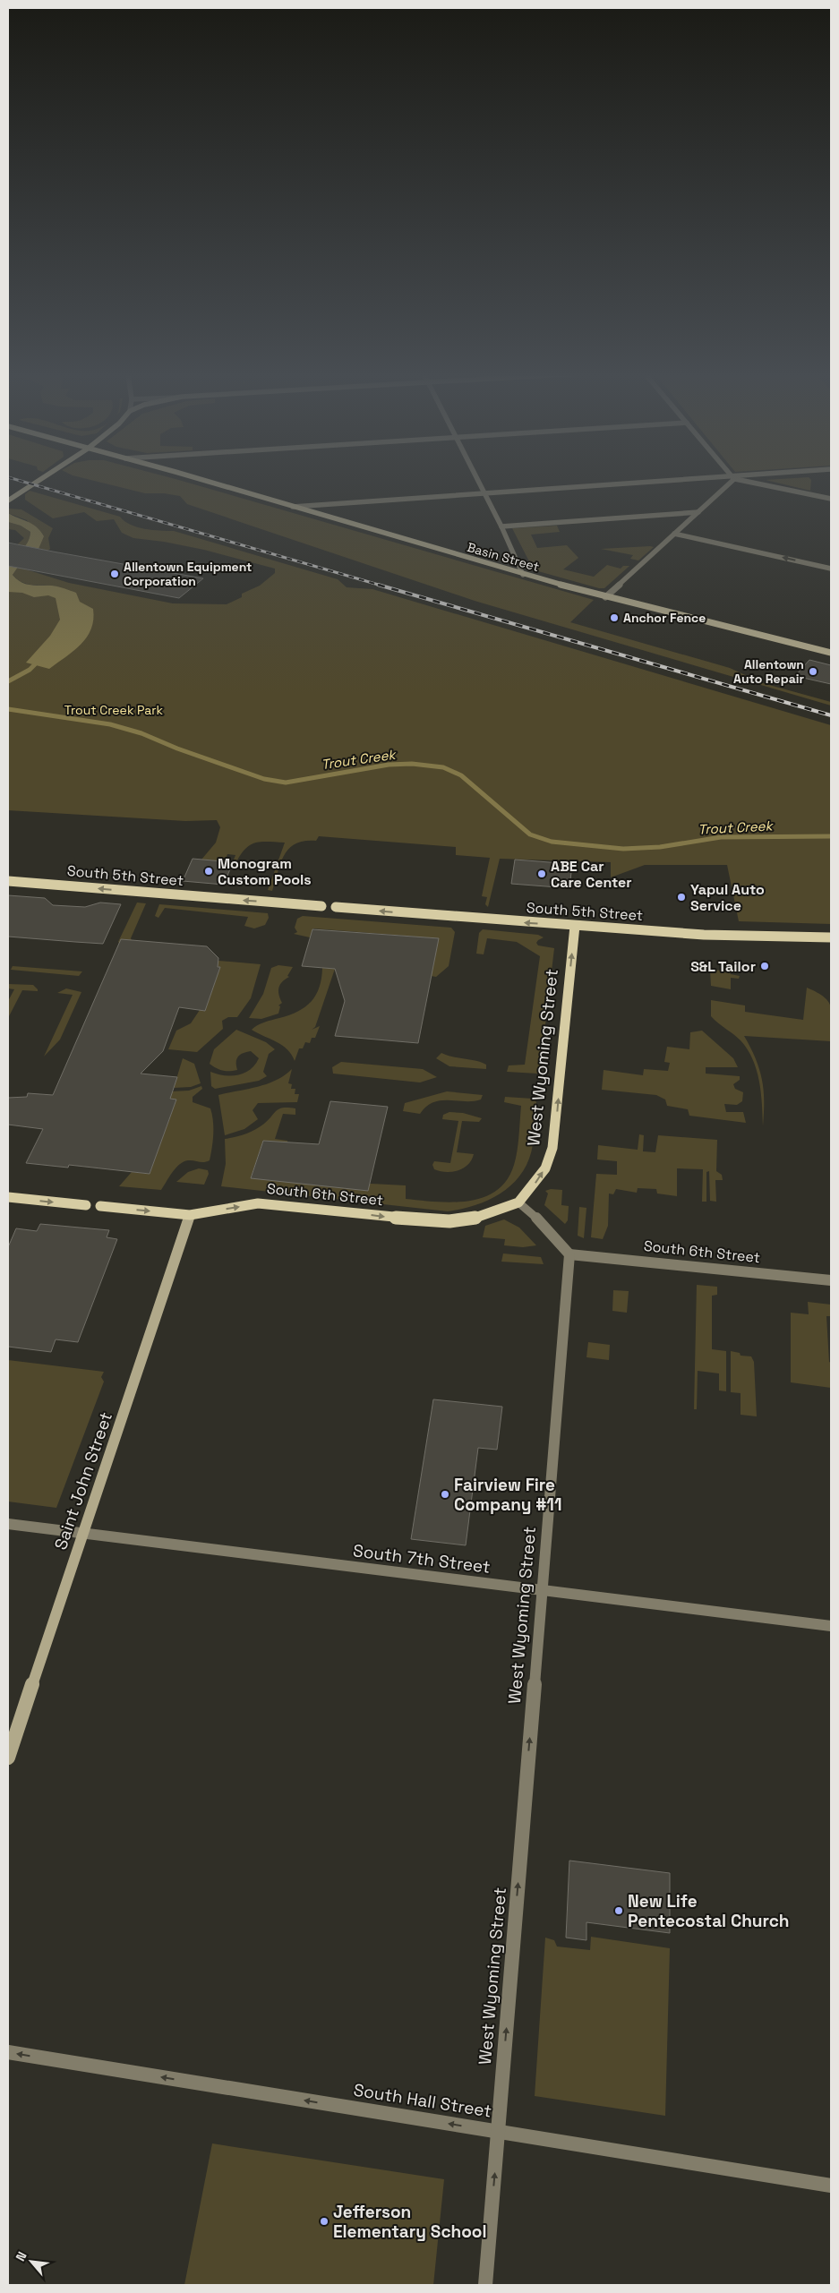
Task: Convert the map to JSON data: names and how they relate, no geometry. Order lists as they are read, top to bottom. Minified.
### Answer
{"streets":{"main road":["South 5th Street","West Wyoming Street","South 6th Street"],"street":["Basin Street","Saint John Street","South 7th Street","South Hall Street"]},"crossings":[["South 5th Street","West Wyoming Street"],["West Wyoming Street","South 6th Street"],["West Wyoming Street","South 7th Street"],["West Wyoming Street","South Hall Street"],["South 6th Street","Saint John Street"],["Saint John Street","South 7th Street"]],"one_way":["South 5th Street","West Wyoming Street","South 6th Street","South Hall Street"],"water":["Trout Creek"],"parks":["Trout Creek Park"],"places":["Allentown Equipment Corporation","Anchor Fence","Allentown Auto Repair","Monogram Custom Pools","ABE Car Care Center","Yapul Auto Service","S&L Tailor","Fairview Fire Company #11","New Life Pentecostal Church","Jefferson Elementary School"],"north":"top left"}
